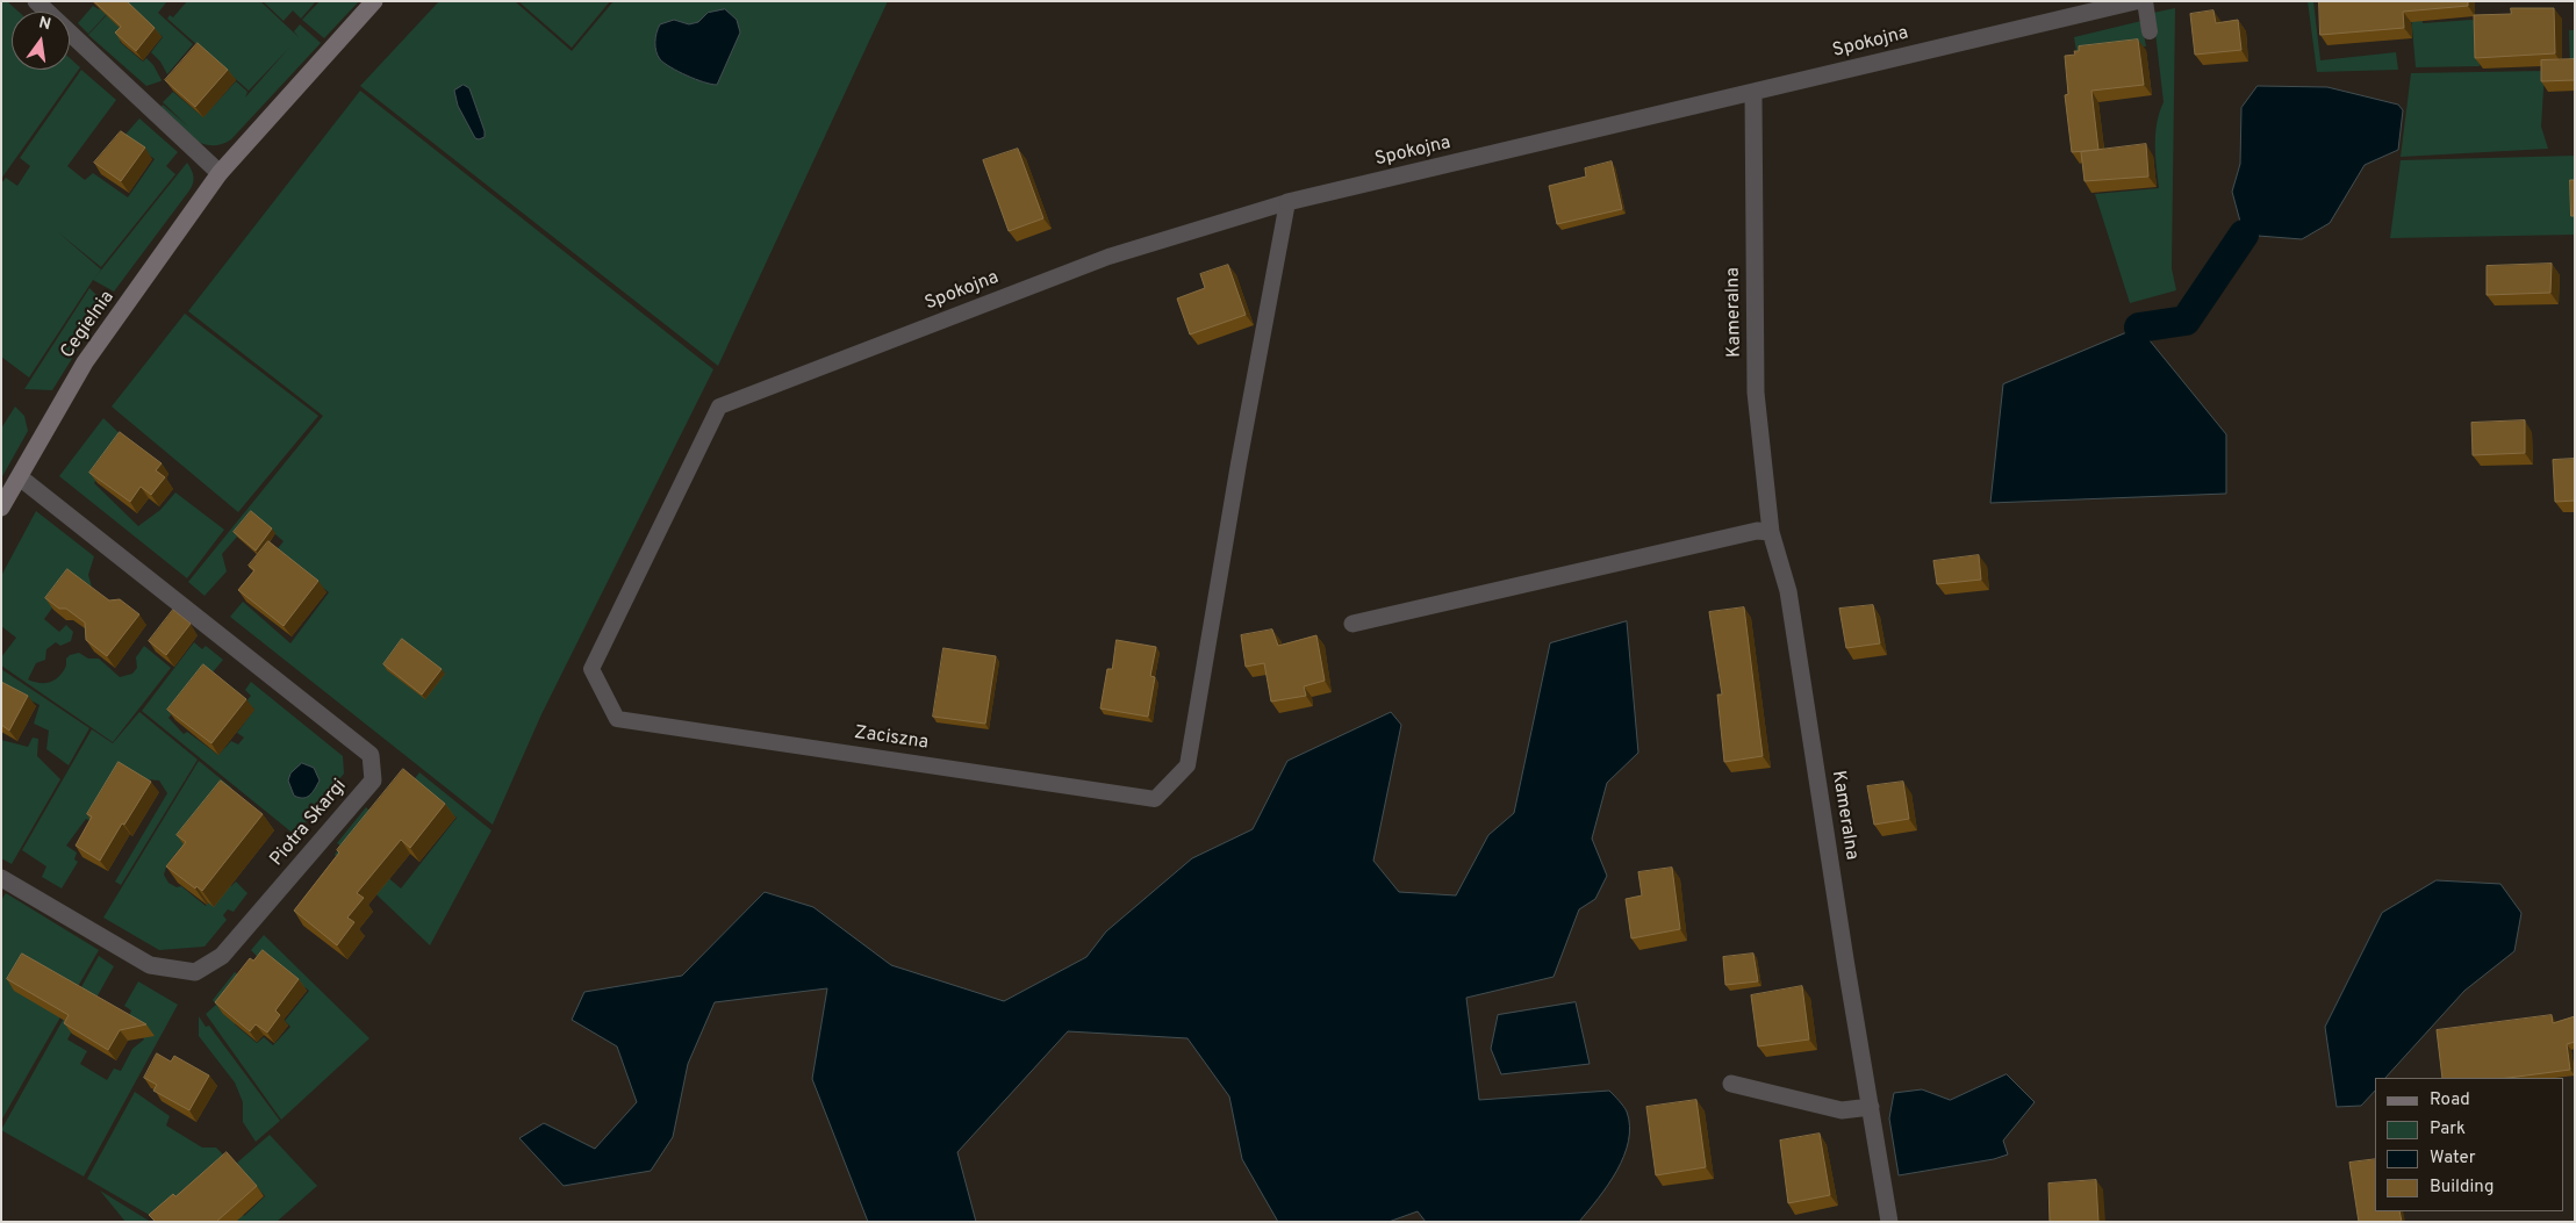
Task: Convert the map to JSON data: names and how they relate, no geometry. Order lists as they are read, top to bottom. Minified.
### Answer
{"streets":{"street":["Spokojna","Kameralna","Cegielnia","Piotra Skargi"],"lane":["Zaciszna"]},"crossings":[["Spokojna","Kameralna"],["Spokojna","Zaciszna"],["Cegielnia","Piotra Skargi"]],"legend":["Road","Park","Water","Building"],"north":"top"}
